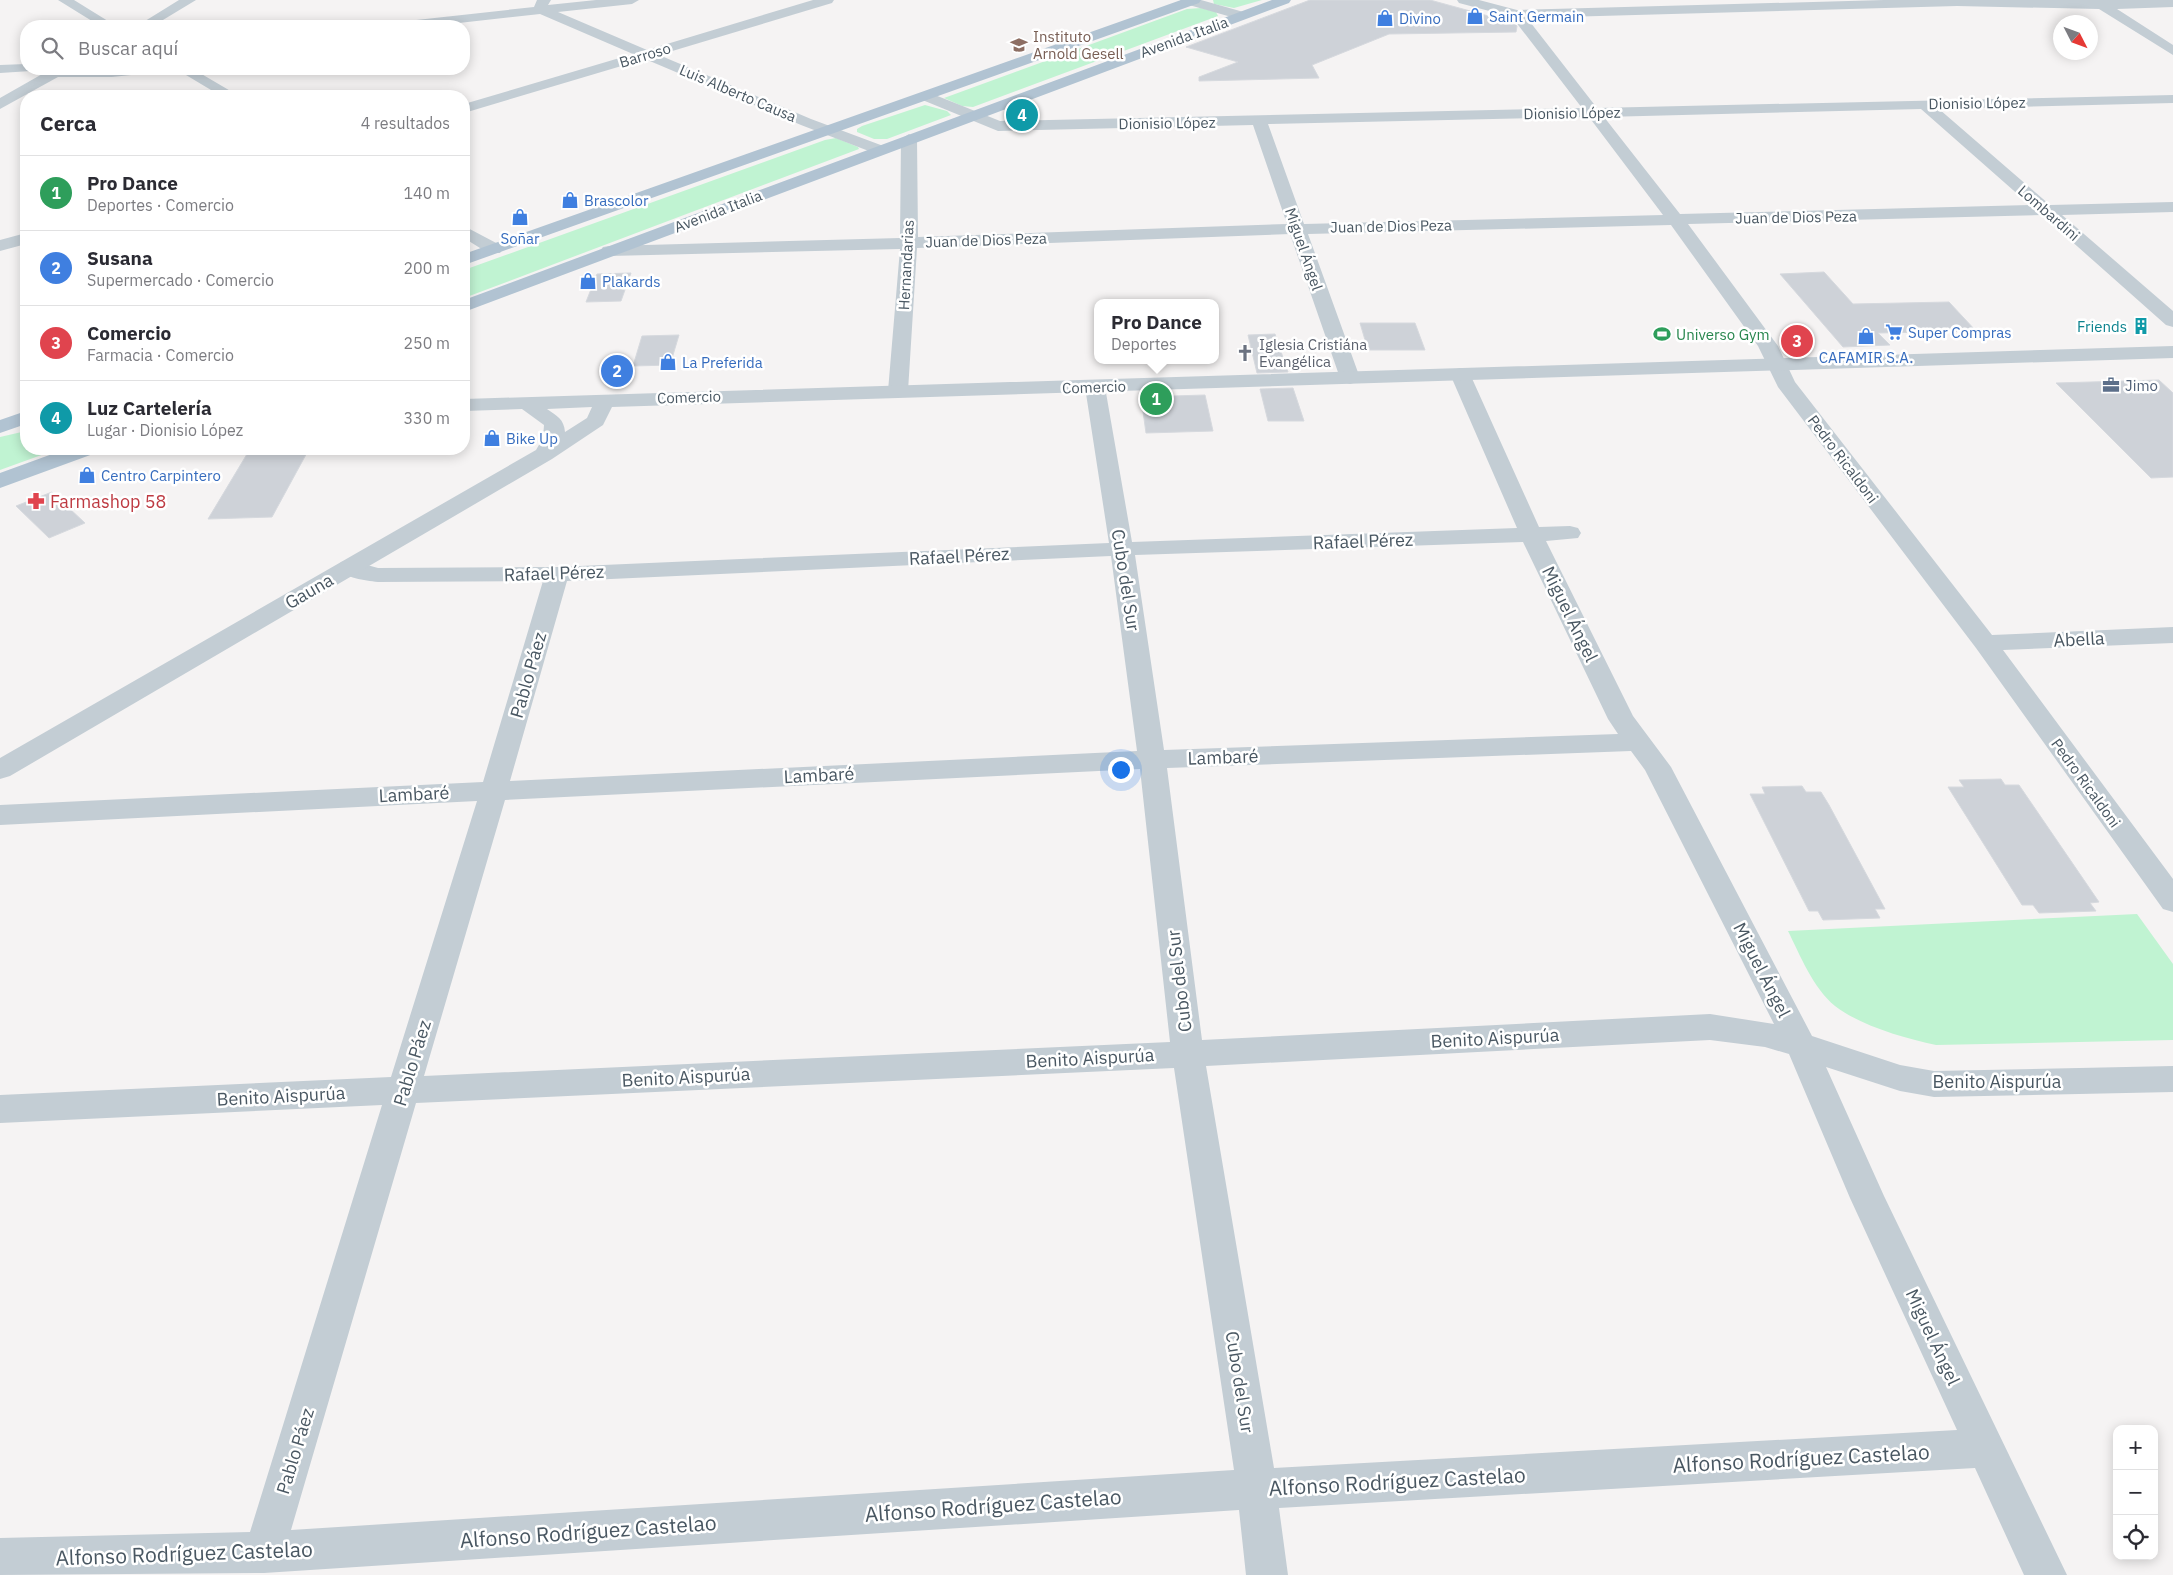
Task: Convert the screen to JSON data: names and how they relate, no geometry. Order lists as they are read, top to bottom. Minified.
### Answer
{"streets":{"main road":["Avenida Italia"],"street":["Barroso","Luis Alberto Causa","Dionisio López","Lombardini","Juan de Dios Peza","Miguel Ángel","Hernandarias","Comercio","Pedro Ricaldoni","Rafael Pérez","Cubo del Sur","Gauna","Abella","Pablo Páez","Lambaré","Benito Aispurúa","Alfonso Rodríguez Castelao"]},"crossings":[["Avenida Italia","Luis Alberto Causa"],["Avenida Italia","Dionisio López"],["Avenida Italia","Juan de Dios Peza"],["Avenida Italia","Hernandarias"],["Barroso","Luis Alberto Causa"],["Dionisio López","Lombardini"],["Dionisio López","Miguel Ángel"],["Dionisio López","Pedro Ricaldoni"],["Lombardini","Juan de Dios Peza"],["Juan de Dios Peza","Miguel Ángel"],["Juan de Dios Peza","Hernandarias"],["Juan de Dios Peza","Pedro Ricaldoni"],["Miguel Ángel","Comercio"],["Miguel Ángel","Rafael Pérez"],["Miguel Ángel","Lambaré"],["Miguel Ángel","Benito Aispurúa"],["Miguel Ángel","Alfonso Rodríguez Castelao"],["Hernandarias","Comercio"],["Comercio","Pedro Ricaldoni"],["Comercio","Cubo del Sur"],["Comercio","Gauna"],["Pedro Ricaldoni","Abella"],["Rafael Pérez","Cubo del Sur"],["Rafael Pérez","Gauna"],["Rafael Pérez","Pablo Páez"],["Cubo del Sur","Lambaré"],["Cubo del Sur","Benito Aispurúa"],["Cubo del Sur","Alfonso Rodríguez Castelao"],["Pablo Páez","Lambaré"],["Pablo Páez","Benito Aispurúa"],["Pablo Páez","Alfonso Rodríguez Castelao"]],"places":{"shop":["Saint Germain","Divino","Brascolor","Soñar","Plakards","CAFAMIR S.A.","La Preferida","Bike Up","Centro Carpintero"],"school or university":["Instituto Arnold Gesell"],"building":["Friends"],"supermarket":["Super Compras"],"sports":["Universo Gym"],"church":["Iglesia Cristiána Evangélica"],"office":["Jimo"],"pharmacy":["Farmashop 58"]},"north":"bottom right","page":{"search":"Buscar aquí","heading":["Cerca","4 resultados"],"pins":["4","3","2","1"],"list":[{"mark":"1","name":"Pro Dance","note":"Deportes · Comercio","value":"140 m"},{"mark":"2","name":"Susana","note":"Supermercado · Comercio","value":"200 m"},{"mark":"3","name":"Comercio","note":"Farmacia · Comercio","value":"250 m"},{"mark":"4","name":"Luz Cartelería","note":"Lugar · Dionisio López","value":"330 m"}],"popup":["Pro Dance","Deportes"],"map_buttons":["+","−"]}}
